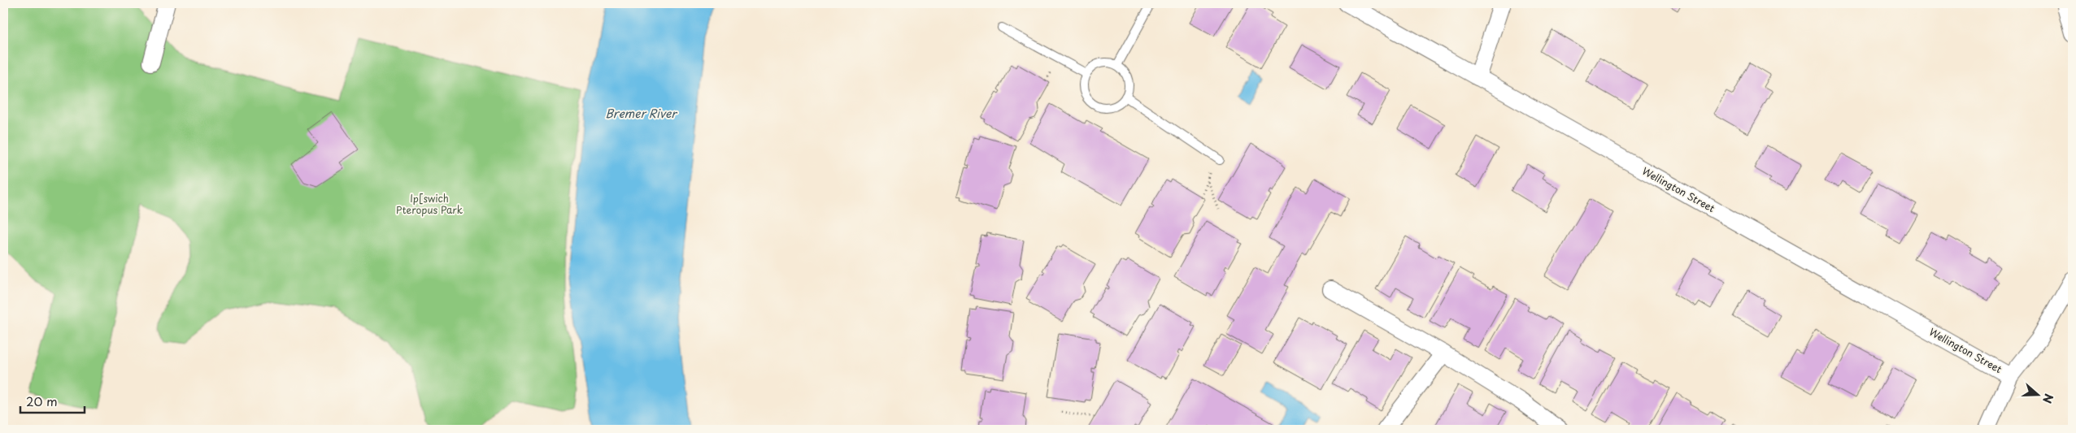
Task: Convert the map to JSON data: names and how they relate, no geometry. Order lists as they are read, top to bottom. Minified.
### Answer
{"streets":{"street":["Wellington Street"]},"water":["Bremer River"],"parks":["Ip[swich Pteropus Park"],"scale_bar":"20 m","north":"right"}
